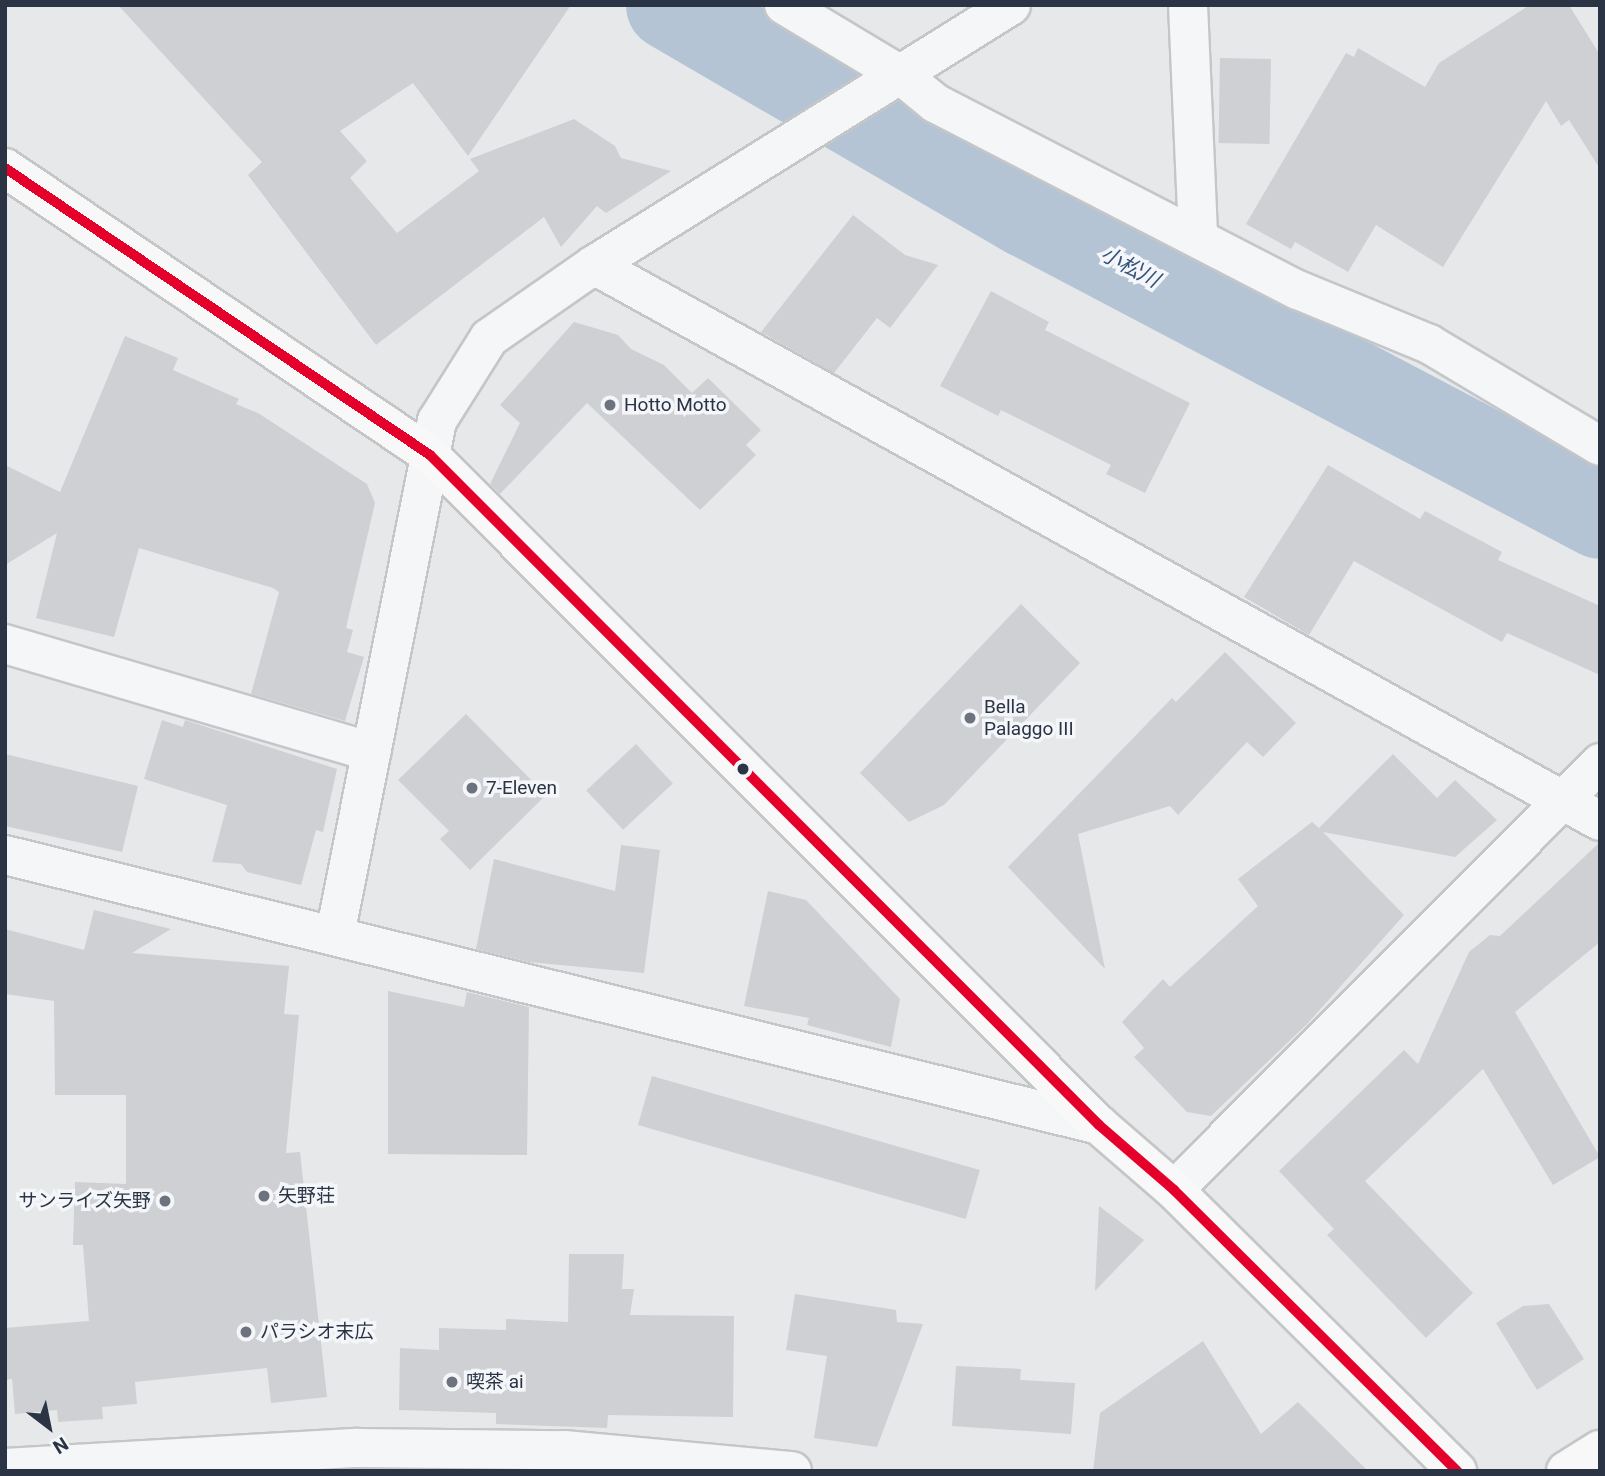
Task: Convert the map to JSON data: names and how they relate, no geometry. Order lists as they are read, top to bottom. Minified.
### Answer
{"water":["小松川"],"places":["Hotto Motto","Bella Palaggo III","7-Eleven","矢野荘","サンライズ矢野","パラシオ末広","喫茶 ai"],"north":"bottom right"}
